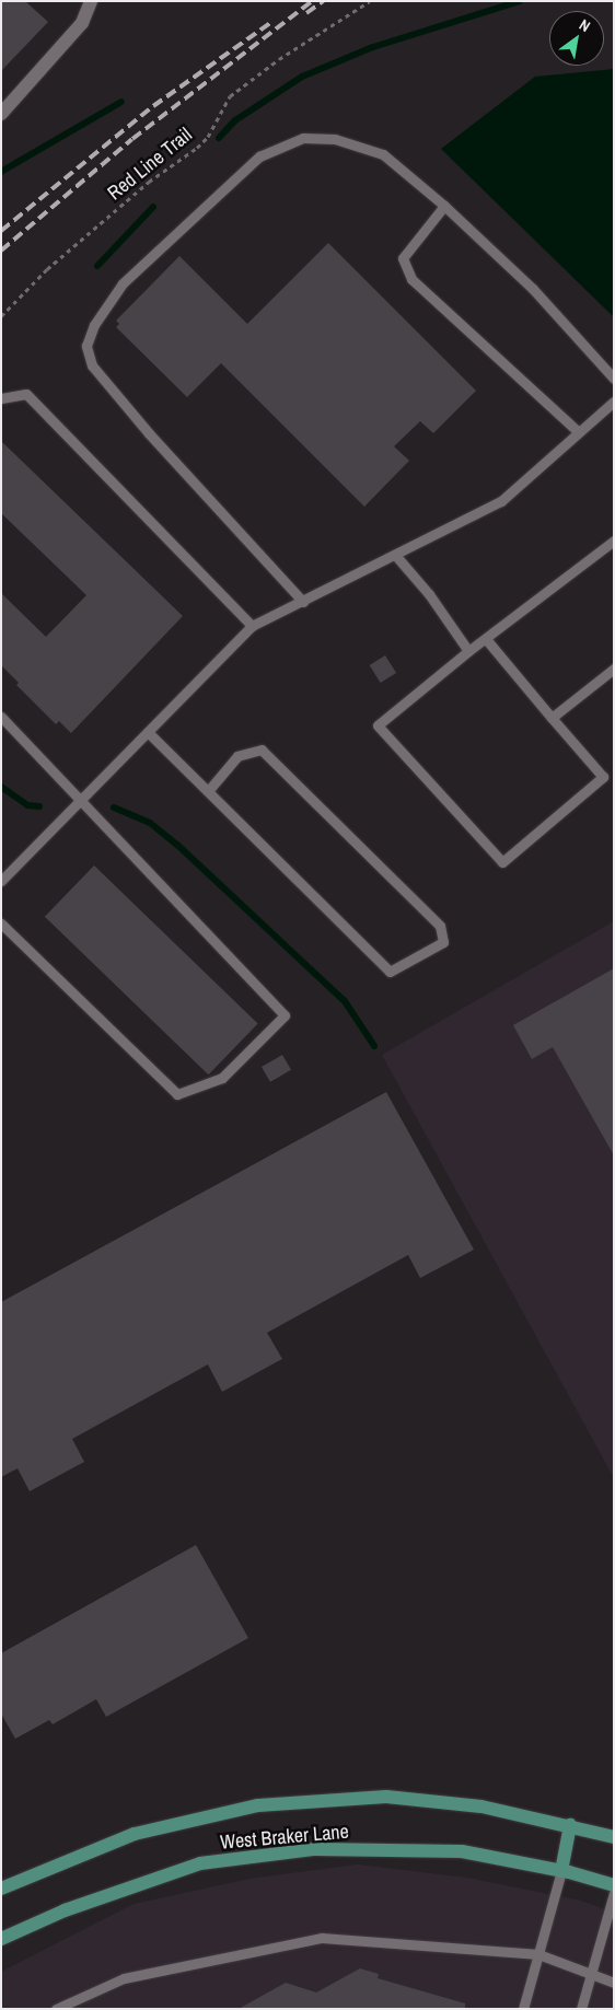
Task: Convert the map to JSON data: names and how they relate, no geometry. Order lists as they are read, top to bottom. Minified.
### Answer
{"streets":{"main road":["West Braker Lane"],"path":["Red Line Trail"]},"north":"top right"}
